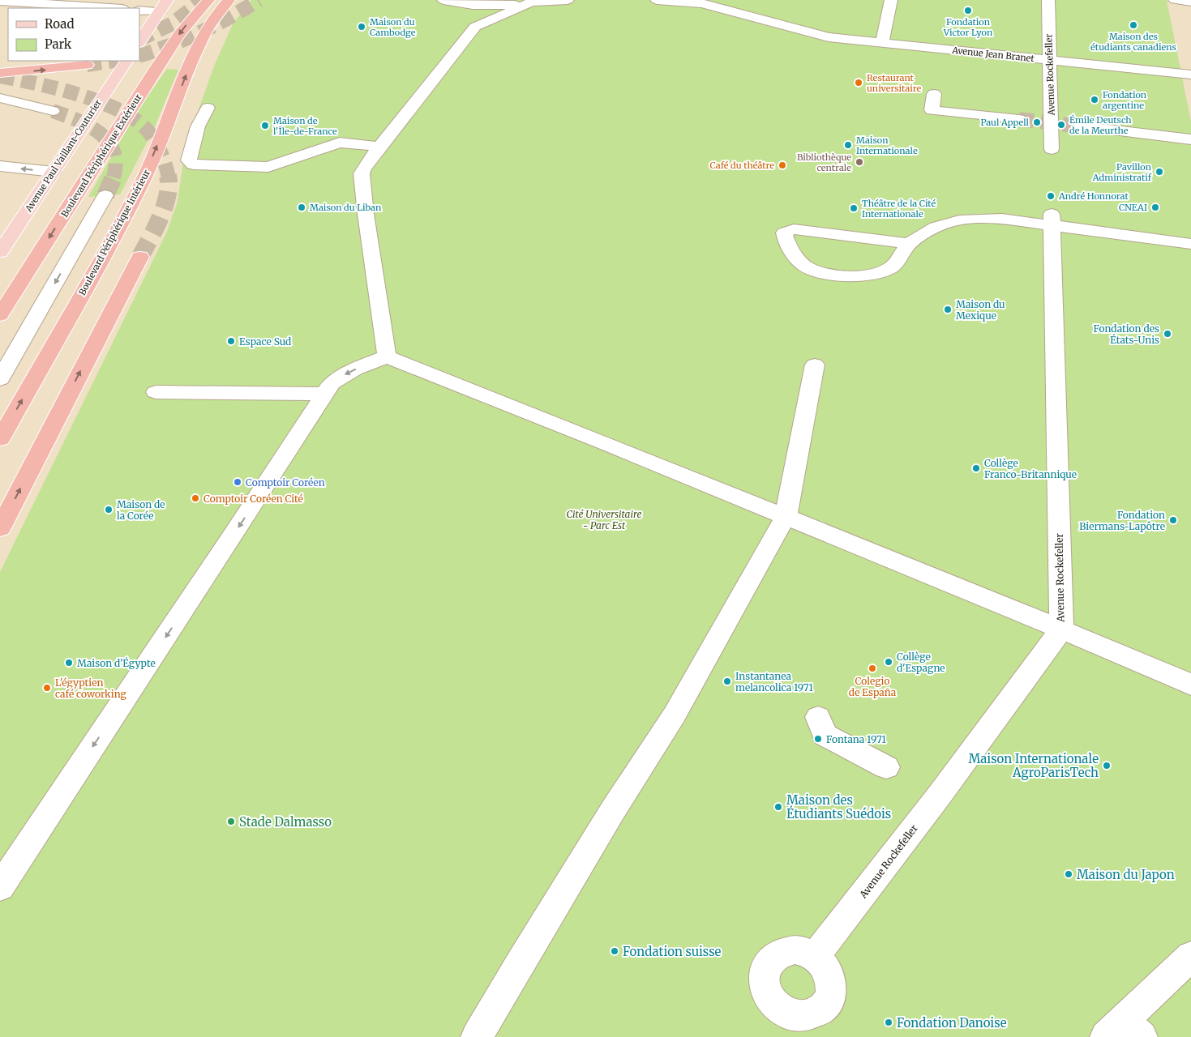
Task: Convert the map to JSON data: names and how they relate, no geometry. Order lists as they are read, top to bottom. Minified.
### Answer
{"streets":{"highway":["Boulevard Périphérique Extérieur","Boulevard Périphérique Intérieur"],"main road":["Avenue Paul Vaillant-Couturier"],"street":["Avenue Jean Branet","Avenue Rockefeller"]},"crossings":[["Avenue Jean Branet","Avenue Rockefeller"]],"parks":["Cité Universitaire - Parc Est"],"places":["Fondation Victor Lyon","Maison des étudiants canadiens","Maison du Cambodge","Restaurant universitaire","Fondation argentine","Paul Appell","Émile Deutsch de la Meurthe","Maison de l'Île-de-France","Maison Internationale","Bibliothèque centrale","Café du théâtre","Pavillon Administratif","André Honnorat","Maison du Liban","CNEAI","Théâtre de la Cité Internationale","Maison du Mexique","Fondation des États-Unis","Espace Sud","Collège Franco-Britannique","Comptoir Coréen","Comptoir Coréen Cité","Maison de la Corée","Fondation Biermans-Lapôtre","Collège d'Espagne","Maison d'Égypte","Colegio de España","Instantanea melancolica 1971","L'égyptien café coworking","Fontana 1971","Maison Internationale AgroParisTech","Maison des Étudiants Suédois","Stade Dalmasso","Maison du Japon","Fondation suisse","Fondation Danoise"],"legend":["Road","Park"]}
